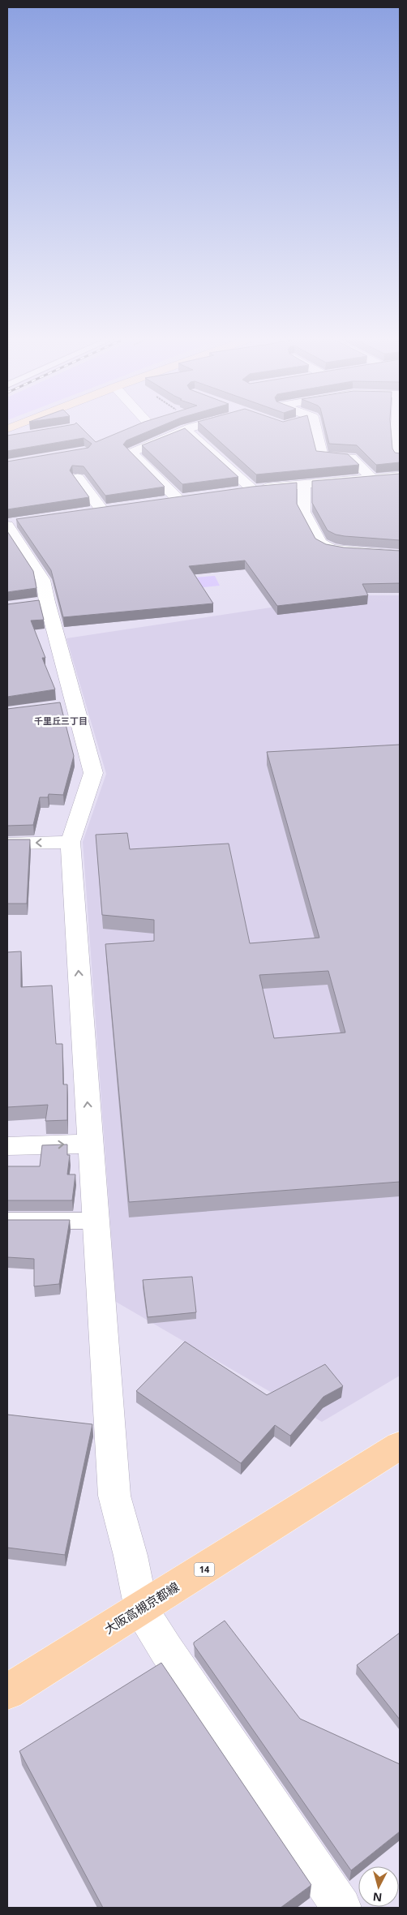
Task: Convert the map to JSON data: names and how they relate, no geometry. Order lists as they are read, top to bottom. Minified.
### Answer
{"streets":{"main road":["14","大阪高槻京都線"]},"districts":["千里丘三丁目"],"north":"bottom"}
